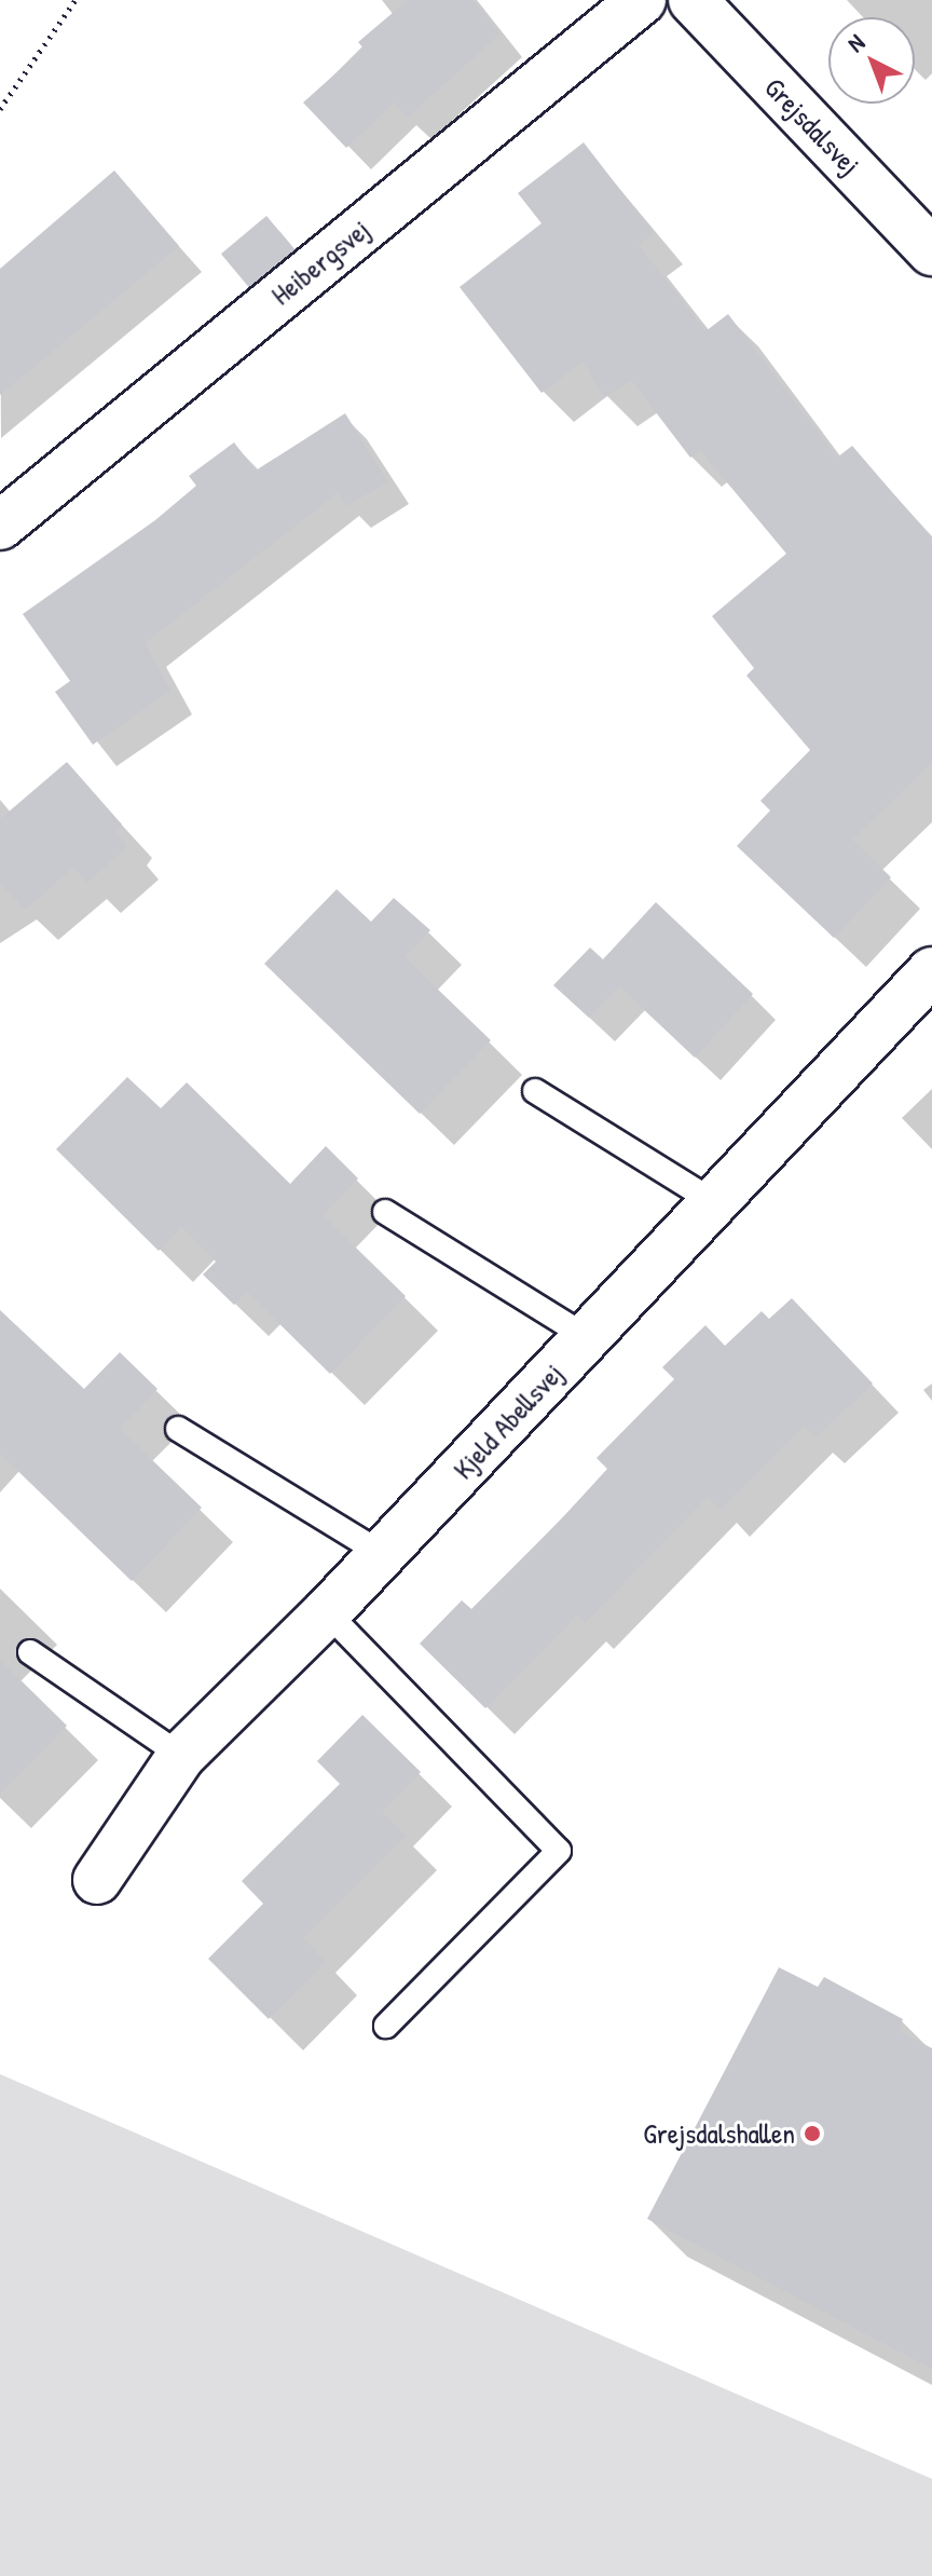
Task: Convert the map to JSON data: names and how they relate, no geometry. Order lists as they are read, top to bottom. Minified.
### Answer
{"streets":{"street":["Grejsdalsvej","Heibergsvej","Kjeld Abellsvej"]},"places":["Grejsdalshallen"],"north":"top left"}
